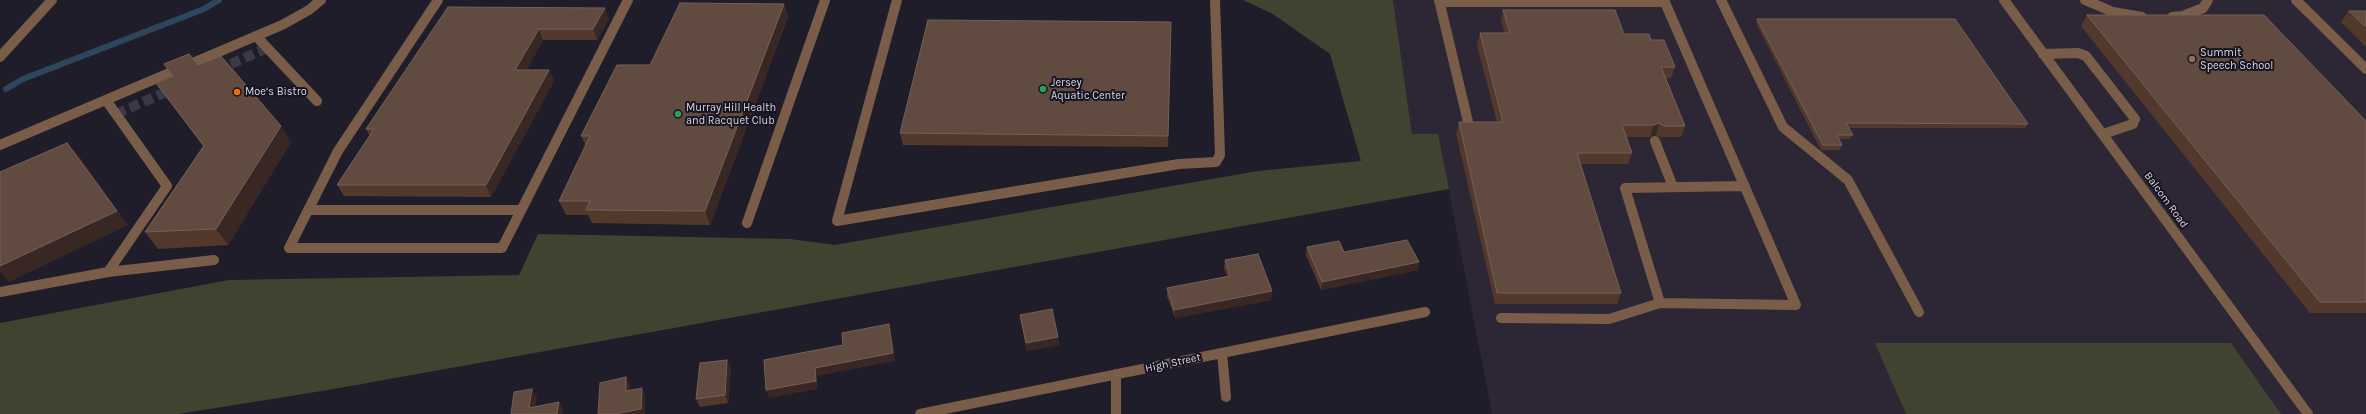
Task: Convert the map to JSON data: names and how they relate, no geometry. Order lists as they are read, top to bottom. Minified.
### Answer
{"streets":{"street":["Balcom Road","High Street"]},"places":["Summit Speech School","Jersey Aquatic Center","Moe‘s Bistro","Murray Hill Health and Racquet Club"]}
